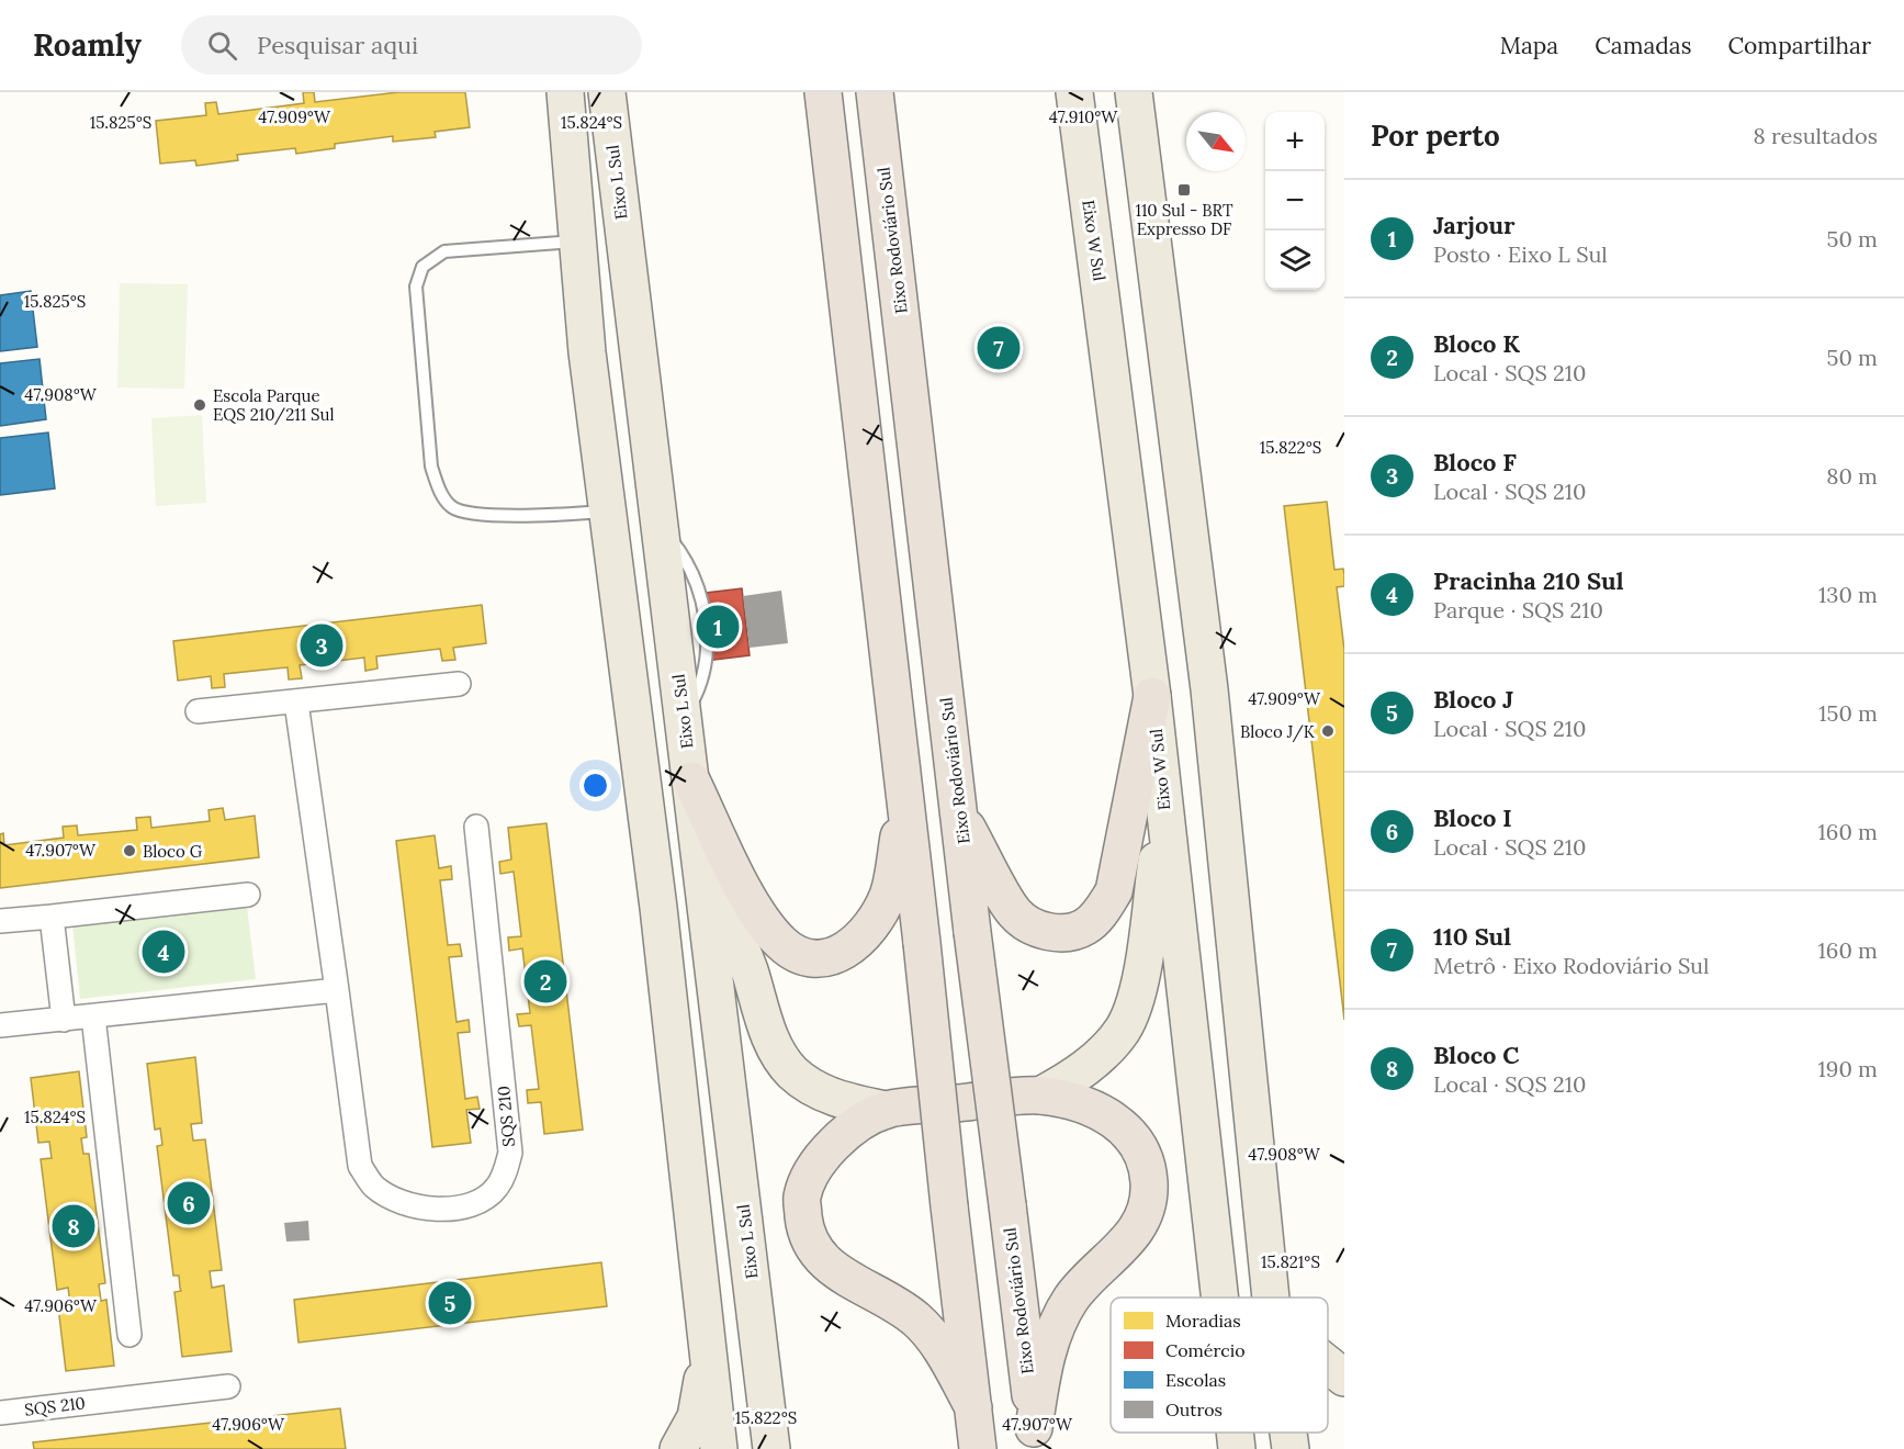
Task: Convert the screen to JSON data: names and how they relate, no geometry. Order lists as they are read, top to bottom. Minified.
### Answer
{"streets":{"highway":["Eixo Rodoviário Sul"],"main road":["Eixo L Sul","Eixo W Sul"],"street":["SQS 210"]},"places":{"transit":["110 Sul - BRT Expresso DF"],"other":["Escola Parque EQS 210/211 Sul","Bloco J/K","Bloco G"]},"legend":["Moradias","Comércio","Escolas","Outros"],"north":"bottom right","page":{"header":"Roamly","search":"Pesquisar aqui","nav":["Mapa","Camadas","Compartilhar"],"heading":["Por perto","8 resultados"],"map_buttons":["+","−"],"list":[{"mark":"1","name":"Jarjour","note":"Posto · Eixo L Sul","value":"50 m"},{"mark":"2","name":"Bloco K","note":"Local · SQS 210","value":"50 m"},{"mark":"3","name":"Bloco F","note":"Local · SQS 210","value":"80 m"},{"mark":"4","name":"Pracinha 210 Sul","note":"Parque · SQS 210","value":"130 m"},{"mark":"5","name":"Bloco J","note":"Local · SQS 210","value":"150 m"},{"mark":"6","name":"Bloco I","note":"Local · SQS 210","value":"160 m"},{"mark":"7","name":"110 Sul","note":"Metrô · Eixo Rodoviário Sul","value":"160 m"},{"mark":"8","name":"Bloco C","note":"Local · SQS 210","value":"190 m"}],"pins":["7","1","3","4","2","6","8","5"]},"coordinates":["47.909°W","47.910°W","15.825°S","15.824°S","47.908°W","15.822°S","47.907°W","15.821°S","47.906°W"]}
